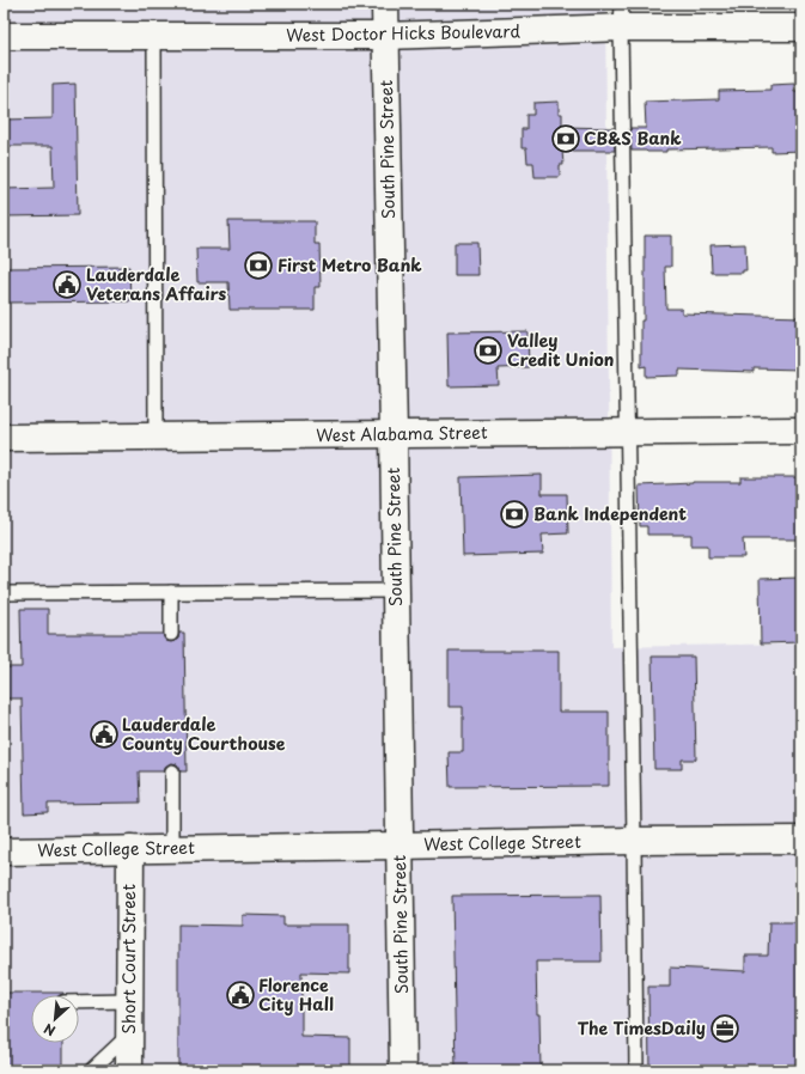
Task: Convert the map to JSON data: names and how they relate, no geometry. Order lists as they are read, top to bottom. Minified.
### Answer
{"streets":{"street":["West Doctor Hicks Boulevard","South Pine Street","West Alabama Street","West College Street","Short Court Street"]},"crossings":[["West Doctor Hicks Boulevard","South Pine Street"],["South Pine Street","West Alabama Street"],["South Pine Street","West College Street"],["West College Street","Short Court Street"]],"places":{"bank":["CB&S Bank","First Metro Bank","Valley Credit Union","Bank Independent"],"public building":["Lauderdale Veterans Affairs","Lauderdale County Courthouse","Florence City Hall"],"office":["The TimesDaily"]},"north":"bottom left"}
